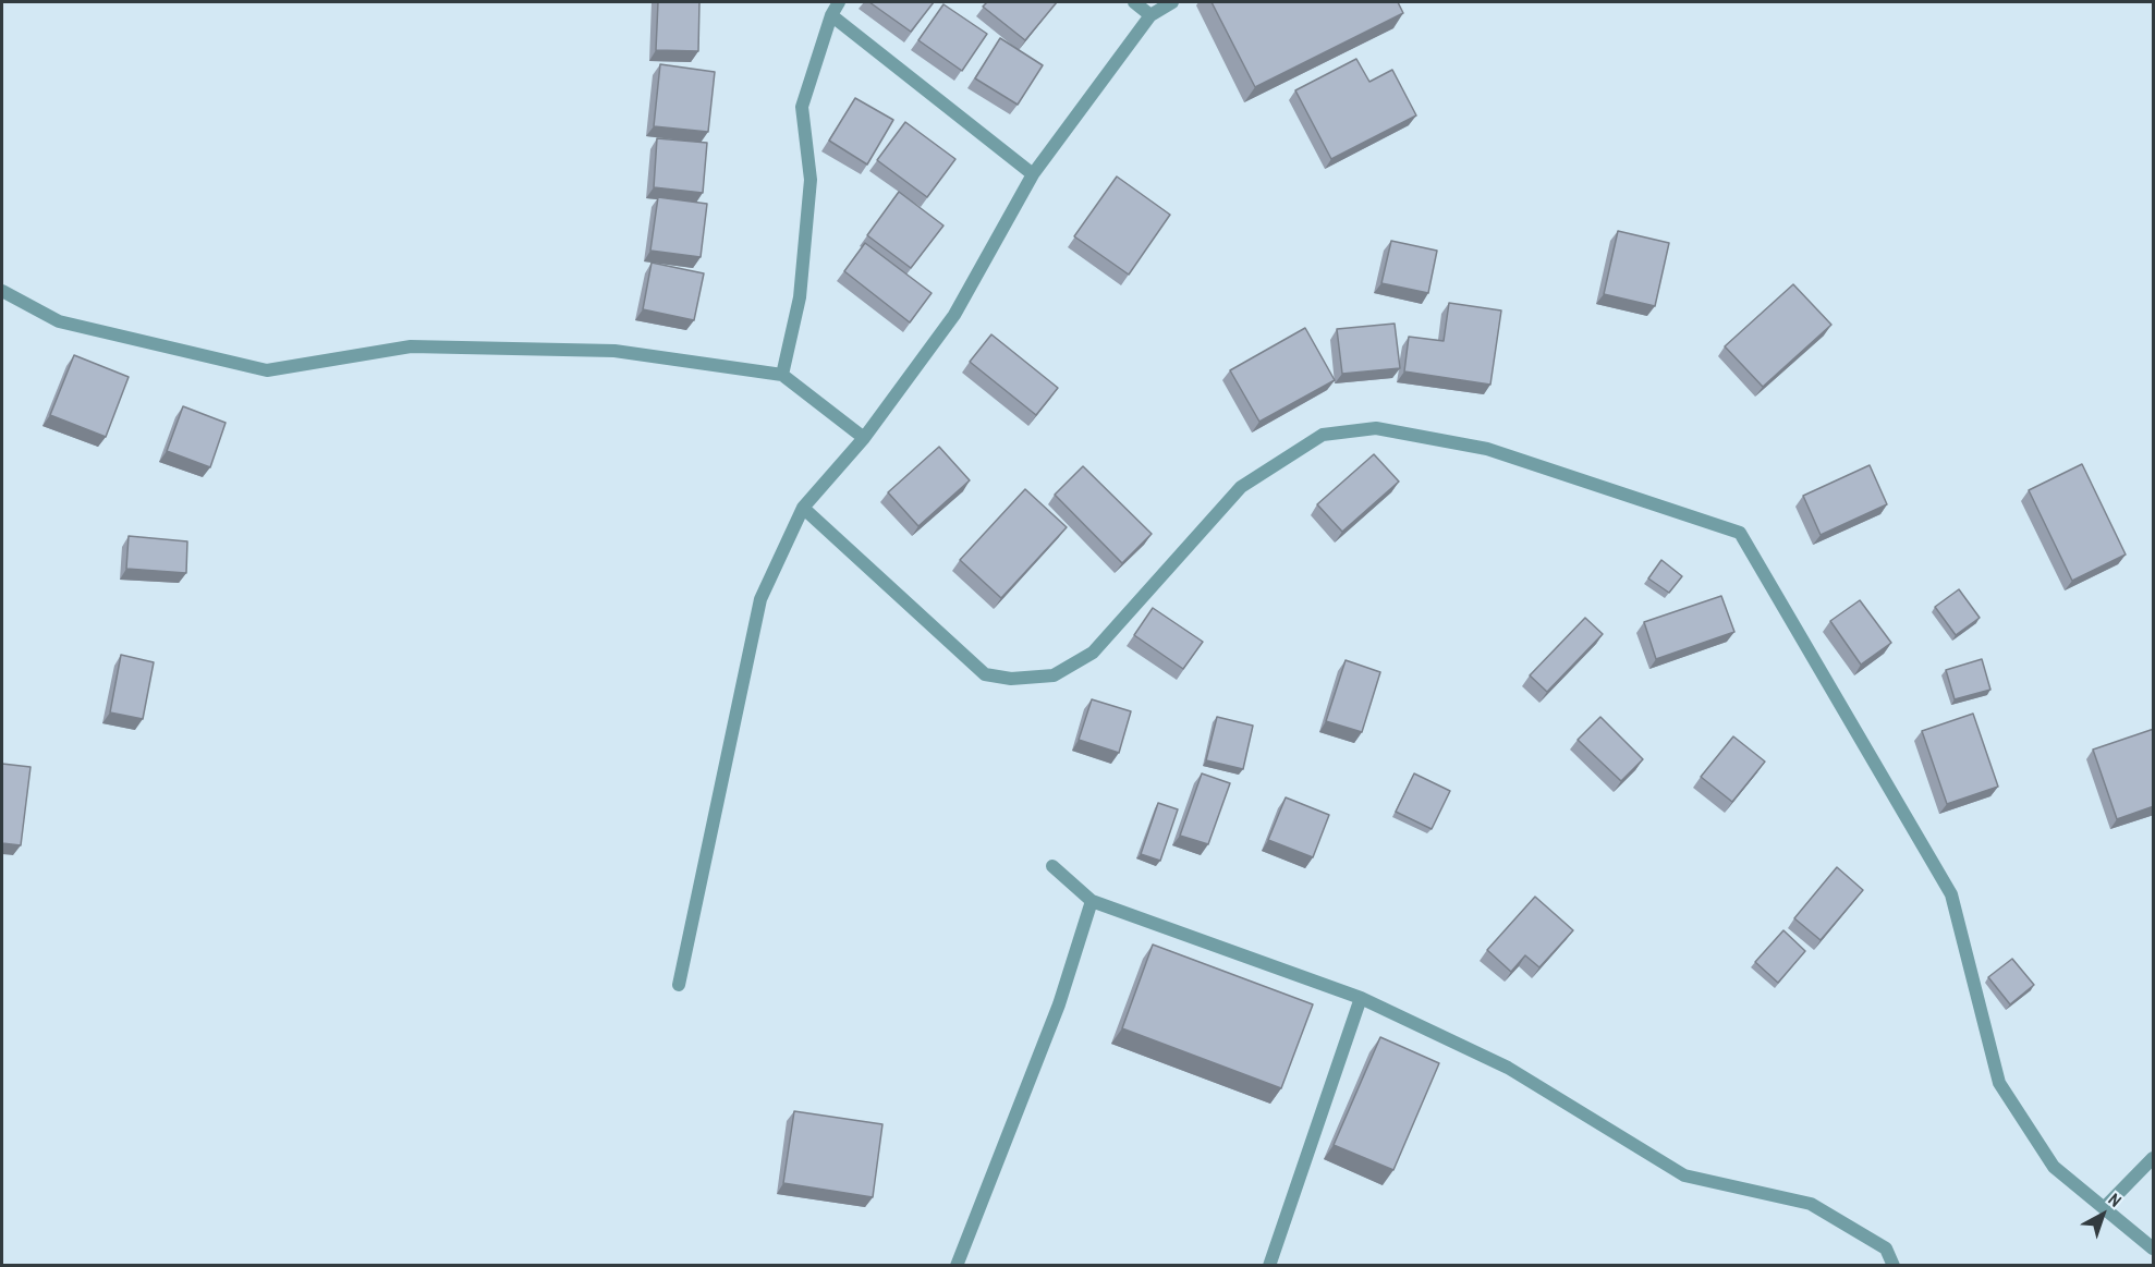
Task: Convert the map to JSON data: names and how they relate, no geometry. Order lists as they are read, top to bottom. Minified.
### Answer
{"north":"top right"}
